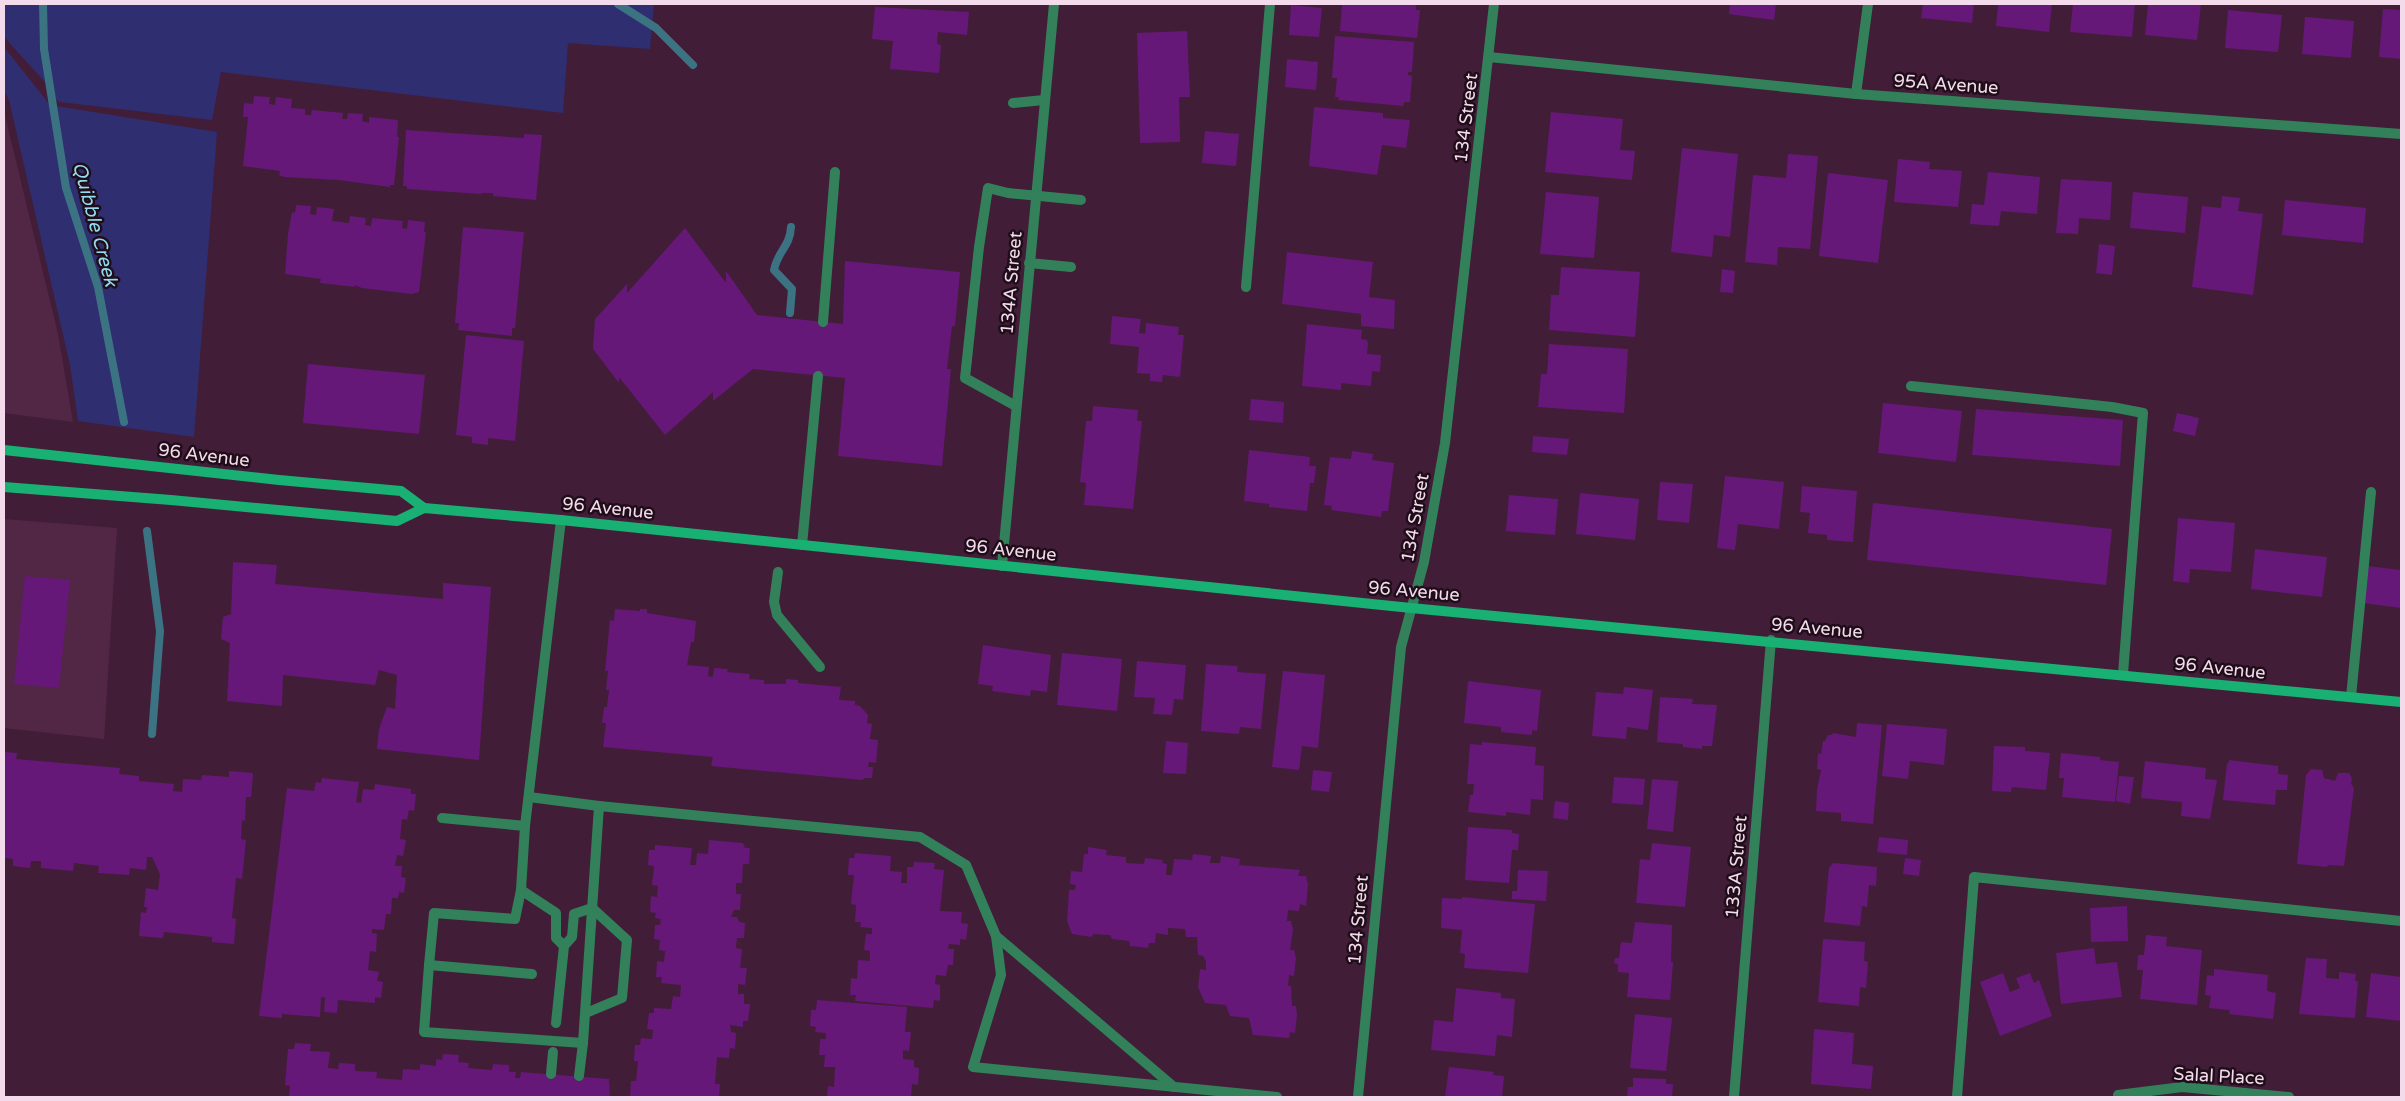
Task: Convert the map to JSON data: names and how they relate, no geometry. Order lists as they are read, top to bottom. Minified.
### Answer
{"streets":{"main road":["96 Avenue"],"street":["95A Avenue","134 Street","134A Street","133A Street","Salal Place"]},"crossings":[["95A Avenue","134 Street"],["134 Street","96 Avenue"],["134A Street","96 Avenue"],["96 Avenue","133A Street"]],"water":["Quibble Creek"]}
